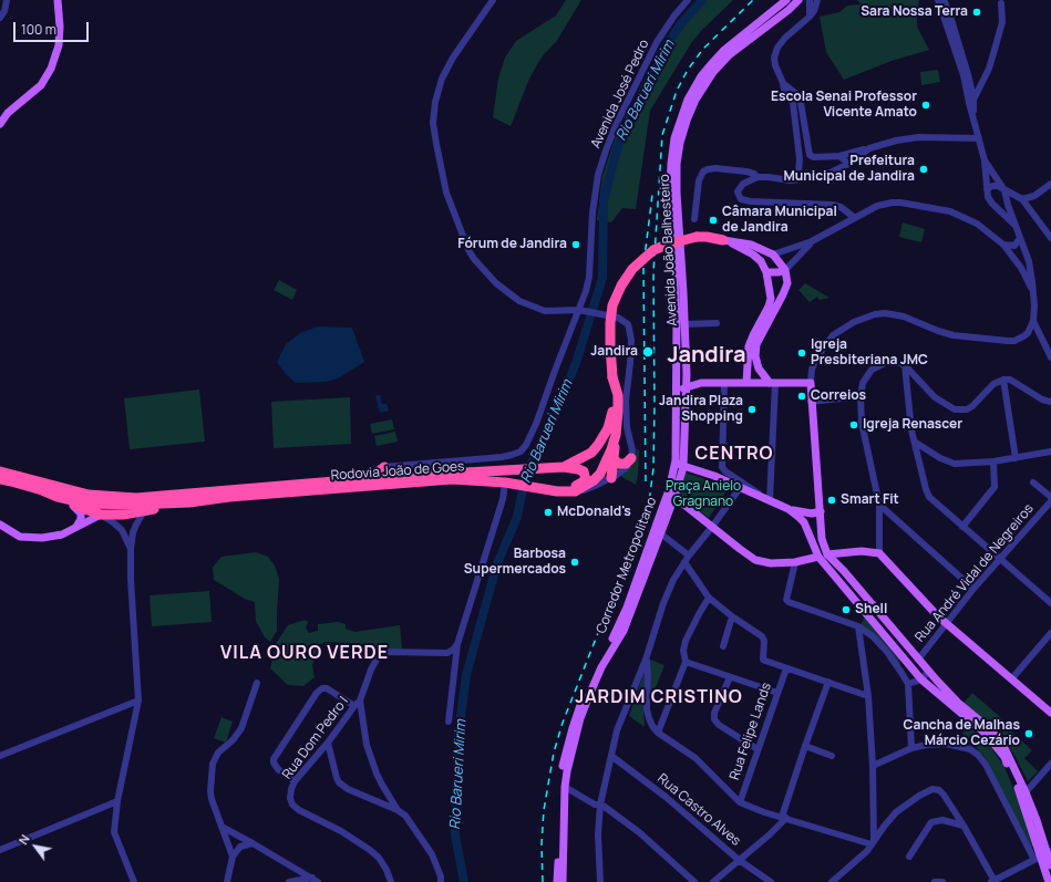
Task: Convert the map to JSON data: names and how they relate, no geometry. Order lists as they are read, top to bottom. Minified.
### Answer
{"streets":{"highway":["Rodovia João de Goes"],"main road":["Avenida João Balhesteiro","Corredor Metropolitano"],"street":["Avenida José Pedro","Rua André Vidal de Negreiros","Rua Felipe Lands","Rua Dom Pedro I","Rua Castro Alves"]},"crossings":[["Avenida José Pedro","Rodovia João de Goes"],["Avenida João Balhesteiro","Corredor Metropolitano"]],"districts":["Jandira","CENTRO","VILA OURO VERDE","JARDIM CRISTINO"],"water":["Rio Barueri Mirim"],"parks":["Praça Anielo Gragnano"],"places":["Sara Nossa Terra","Escola Senai Professor Vicente Amato","Prefeitura Municipal de Jandira","Câmara Municipal de Jandira","Fórum de Jandira","Jandira","Igreja Presbiteriana JMC","Correios","Jandira Plaza Shopping","Igreja Renascer","Smart Fit","McDonald's","Barbosa Supermercados","Shell","Cancha de Malhas Márcio Cezário"],"scale_bar":"100 m","north":"top left"}
